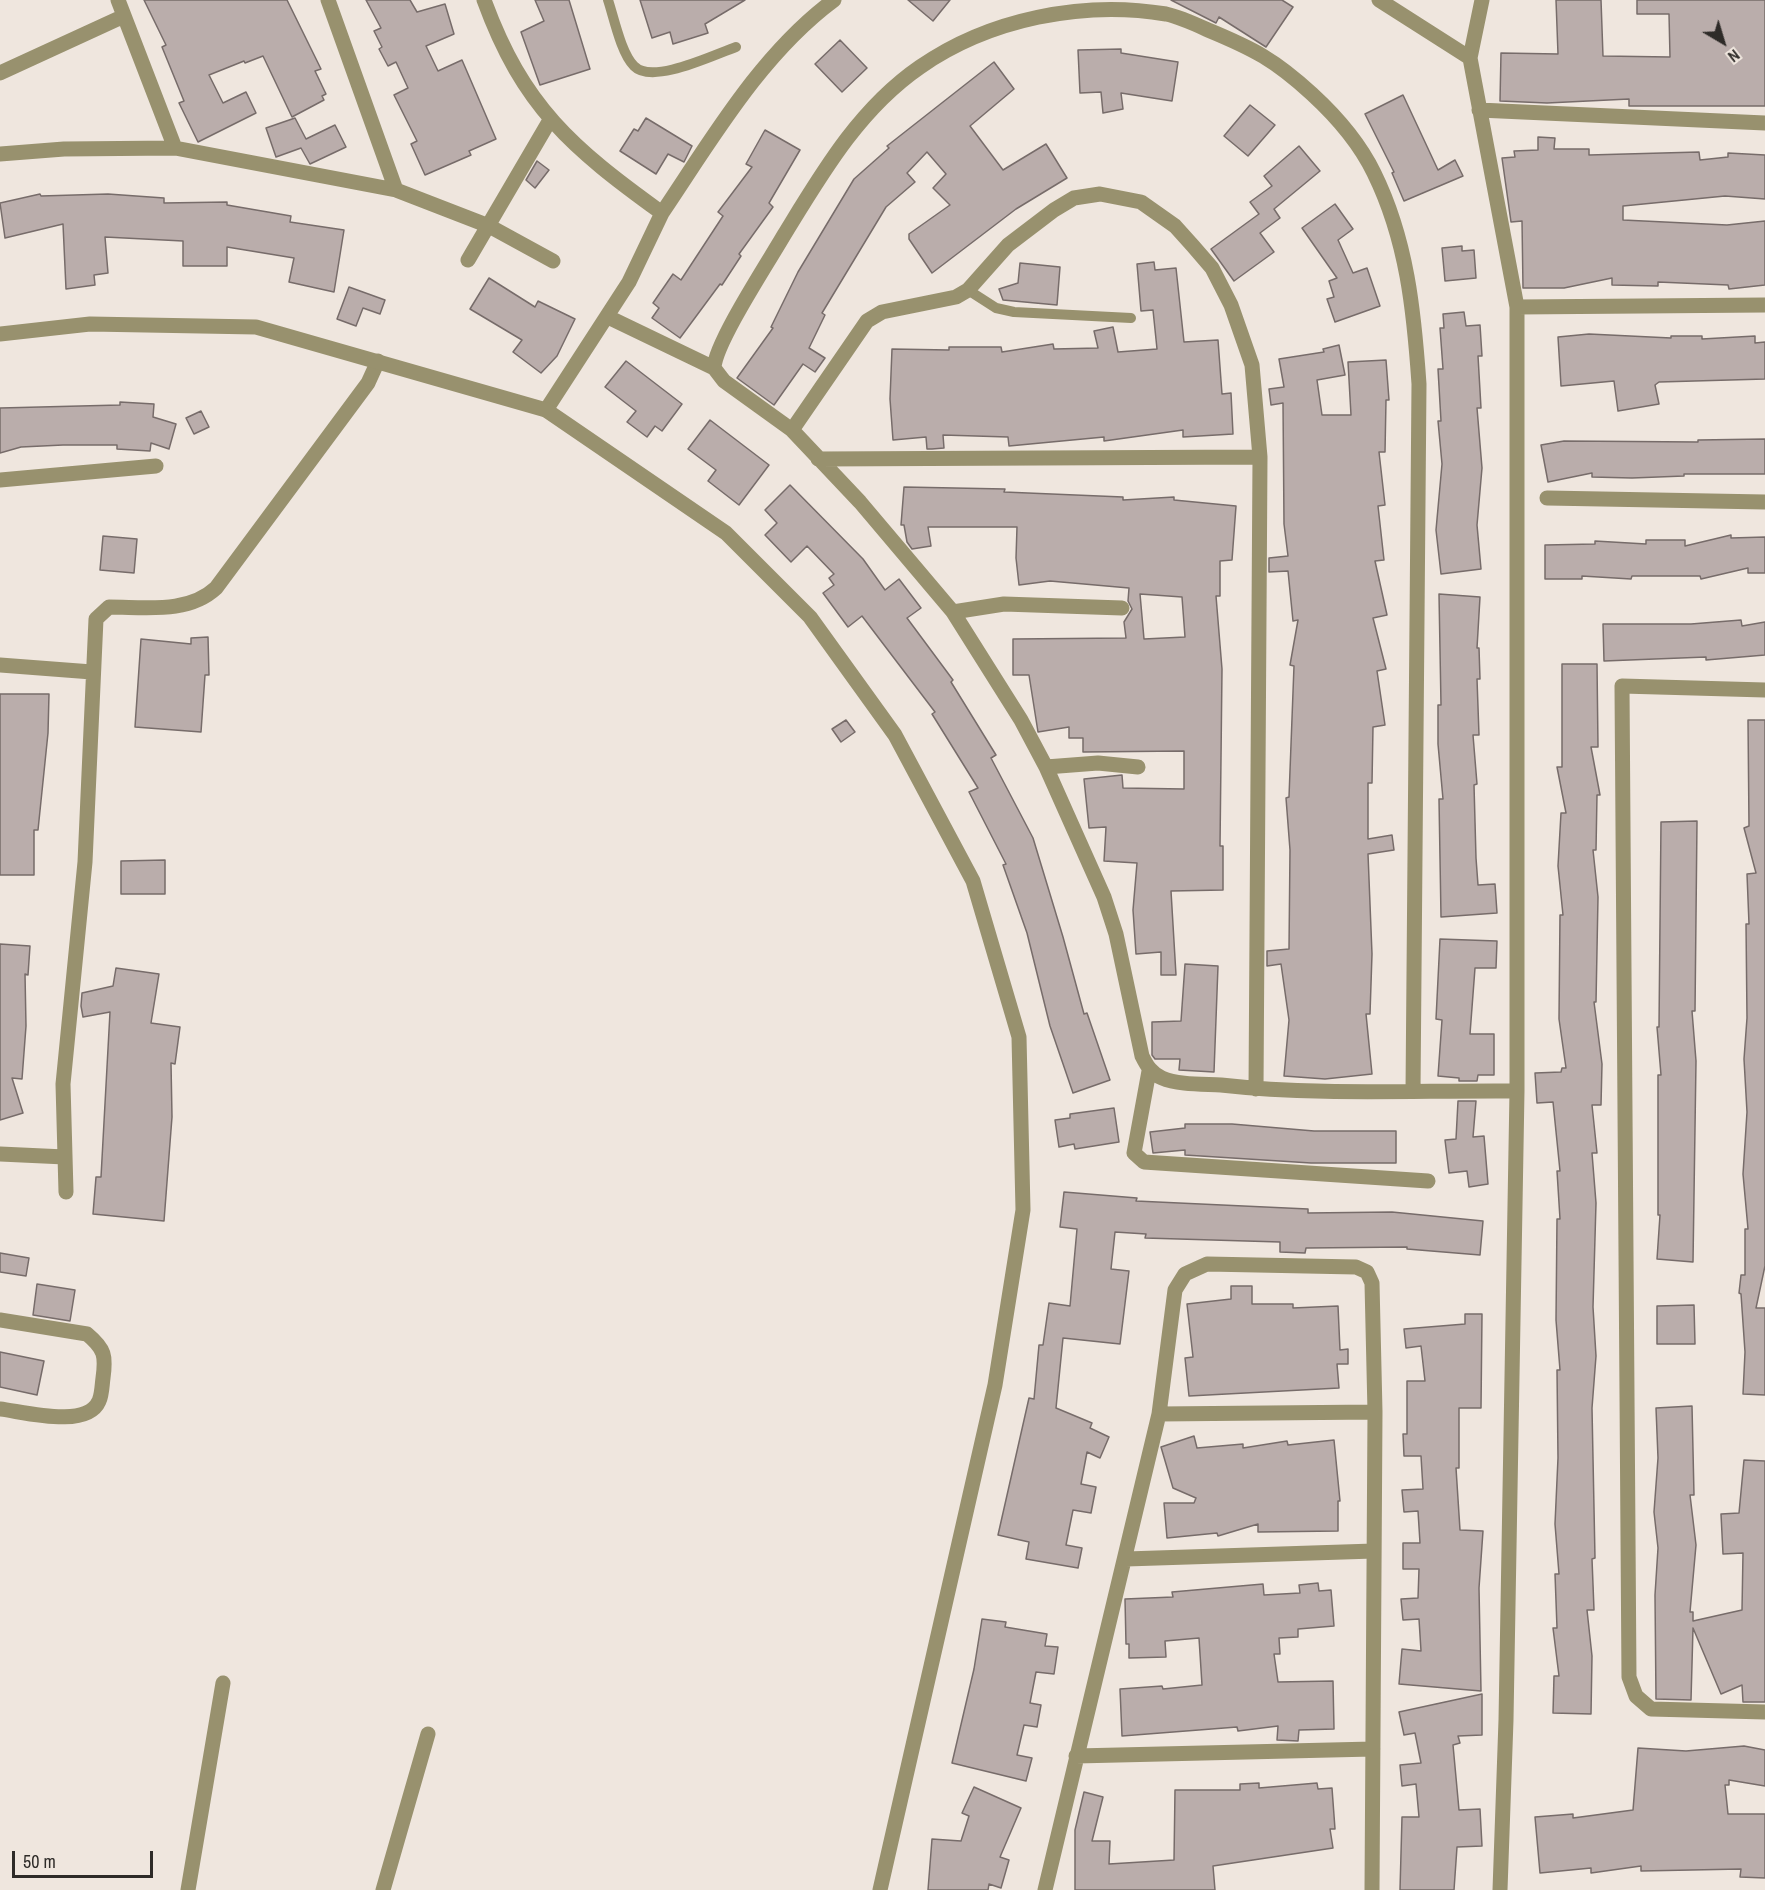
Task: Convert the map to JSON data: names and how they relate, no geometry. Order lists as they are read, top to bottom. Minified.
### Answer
{"scale_bar":"50 m","north":"bottom right"}
